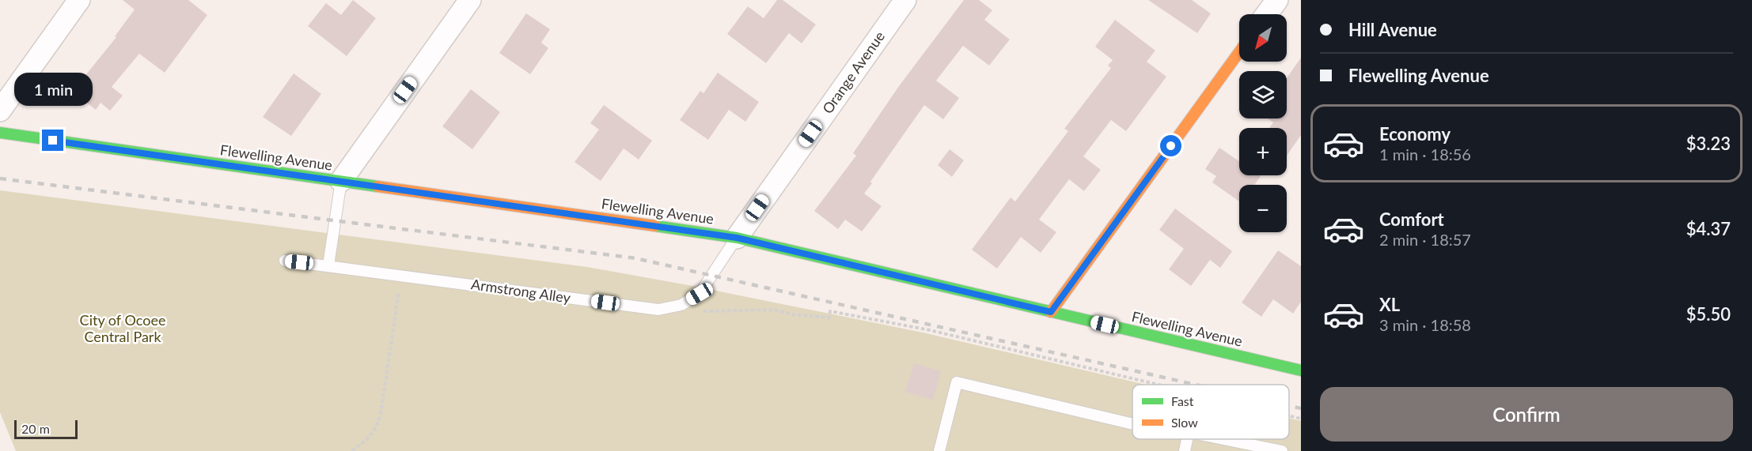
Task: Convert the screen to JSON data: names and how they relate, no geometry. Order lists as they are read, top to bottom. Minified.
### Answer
{"streets":{"street":["Orange Avenue","Flewelling Avenue"],"lane":["Armstrong Alley"]},"crossings":[["Orange Avenue","Flewelling Avenue"],["Orange Avenue","Armstrong Alley"],["Flewelling Avenue","Armstrong Alley"]],"parks":["City of Ocoee Central Park"],"legend":["Fast","Slow"],"scale_bar":"20 m","north":"bottom left","page":{"banner":["Hill Avenue","Flewelling Avenue"],"map_buttons":["+","−"],"bubble":"1 min","list":[{"name":"Economy","note":"1 min · 18:56","value":"$3.23"},{"name":"Comfort","note":"2 min · 18:57","value":"$4.37"},{"name":"XL","note":"3 min · 18:58","value":"$5.50"}],"buttons":"Confirm","scale":"20 m"}}
